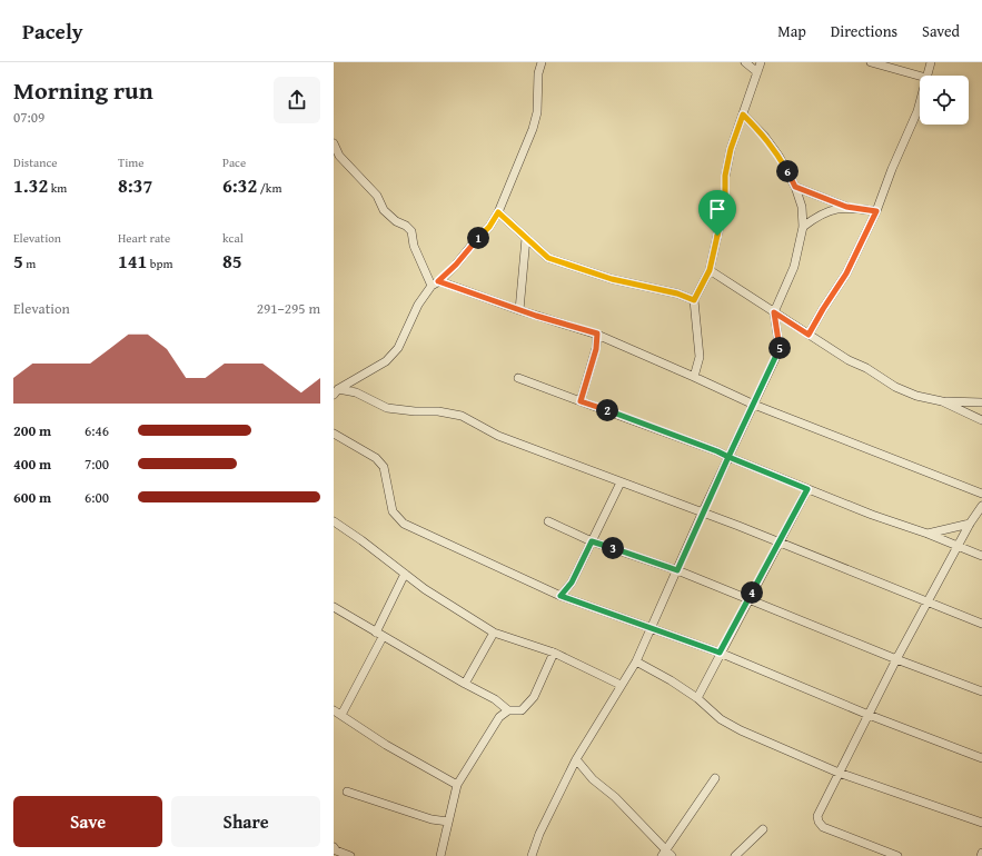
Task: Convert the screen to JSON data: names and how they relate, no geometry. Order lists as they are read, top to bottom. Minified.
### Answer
{"page":{"header":"Pacely","nav":["Map","Directions","Saved"],"heading":["Morning run","07:09"],"stats":[["Distance","1.32 km"],["Time","8:37"],["Pace","6:32 /km"],["Elevation","5 m"],["Heart rate","141 bpm"],["kcal","85"]],"pins":["6","1","5","2","3","4"],"chart":["Elevation","291–295 m"],"list":[{"name":"200 m","note":"6:46"},{"name":"400 m","note":"7:00"},{"name":"600 m","note":"6:00"}],"buttons":["Save","Share"]}}
